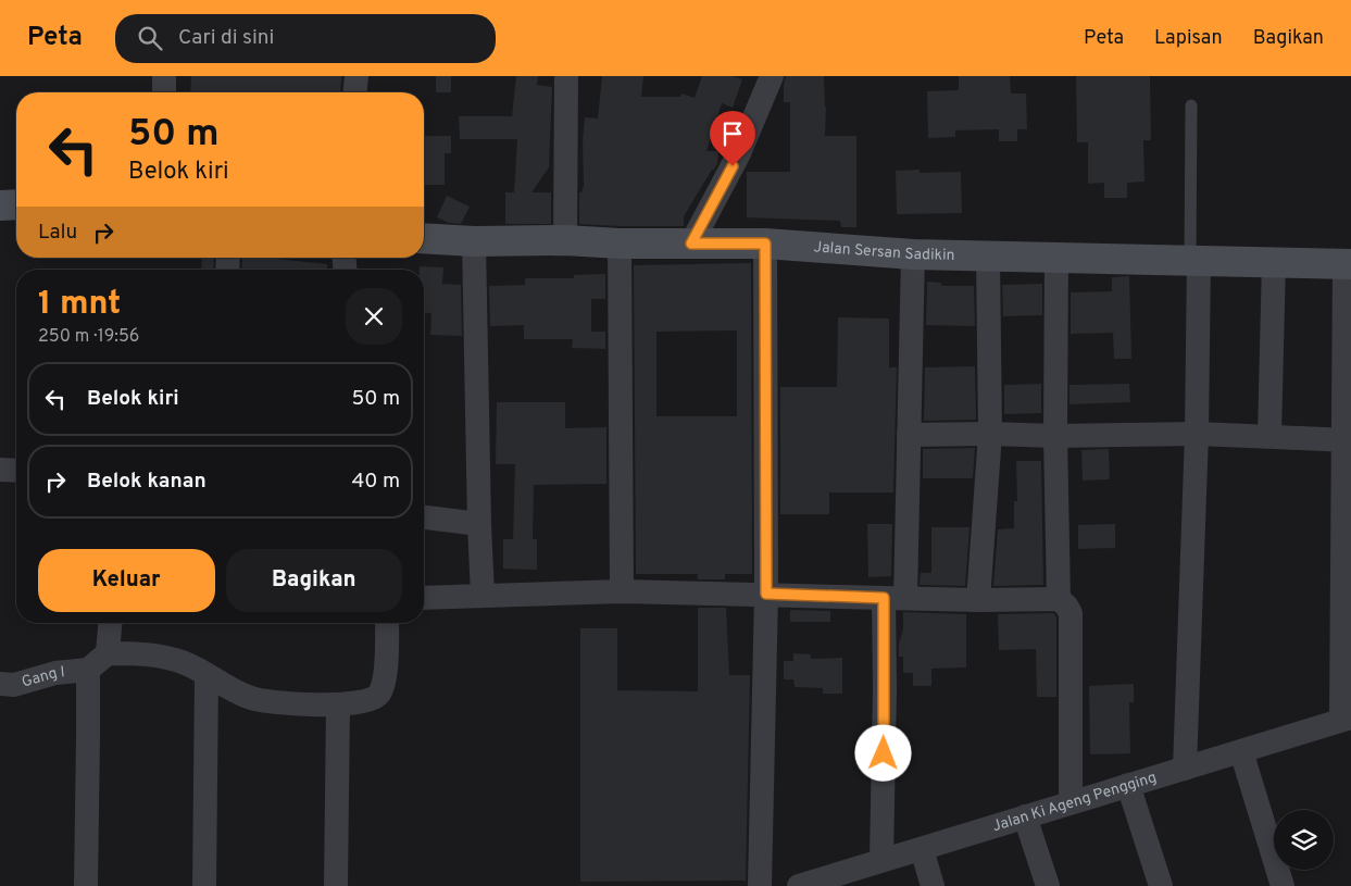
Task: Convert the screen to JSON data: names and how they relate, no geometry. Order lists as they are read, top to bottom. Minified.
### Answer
{"streets":{"main road":["Jalan Sersan Sadikin"],"street":["Gang I","Jalan Ki Ageng Pengging"]},"page":{"header":"Peta","search":"Cari di sini","nav":["Peta","Lapisan","Bagikan"],"turn":["50 m","Belok kiri"],"then":"Lalu","heading":["1 mnt","250 m · 19:56"],"list":[{"name":"Belok kiri","value":"50 m"},{"name":"Belok kanan","value":"40 m"}],"buttons":["Keluar","Bagikan"]}}
